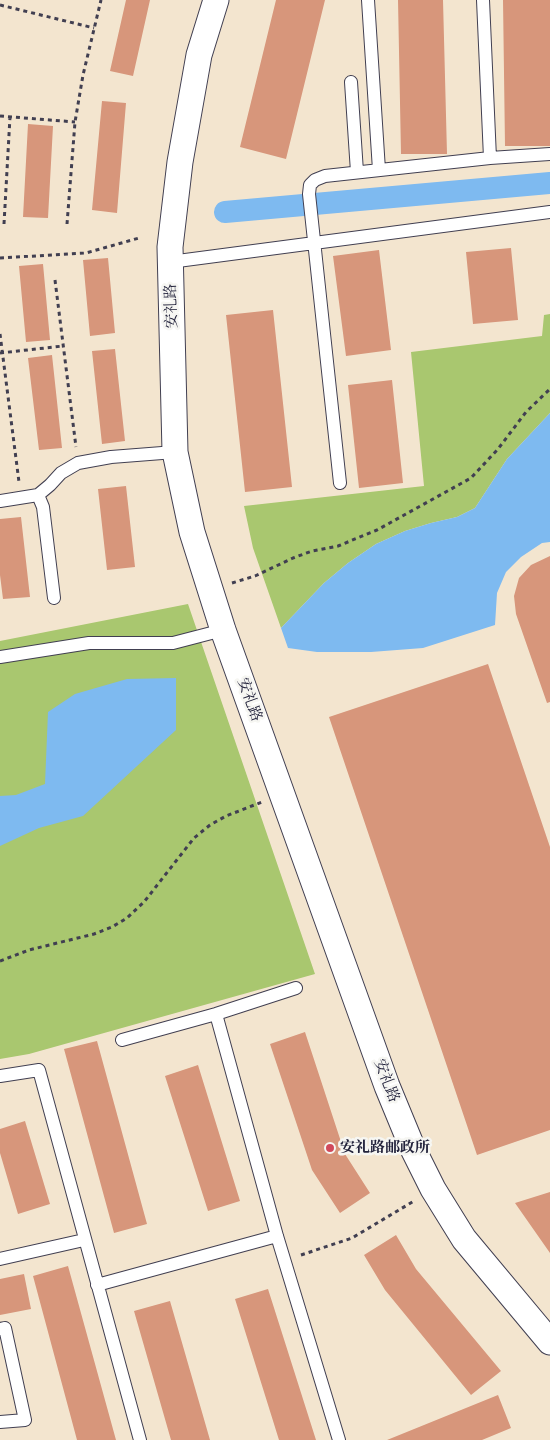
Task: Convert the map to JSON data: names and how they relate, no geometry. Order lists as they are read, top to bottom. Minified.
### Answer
{"streets":{"street":["安礼路"]},"places":["安礼路邮政所"]}
